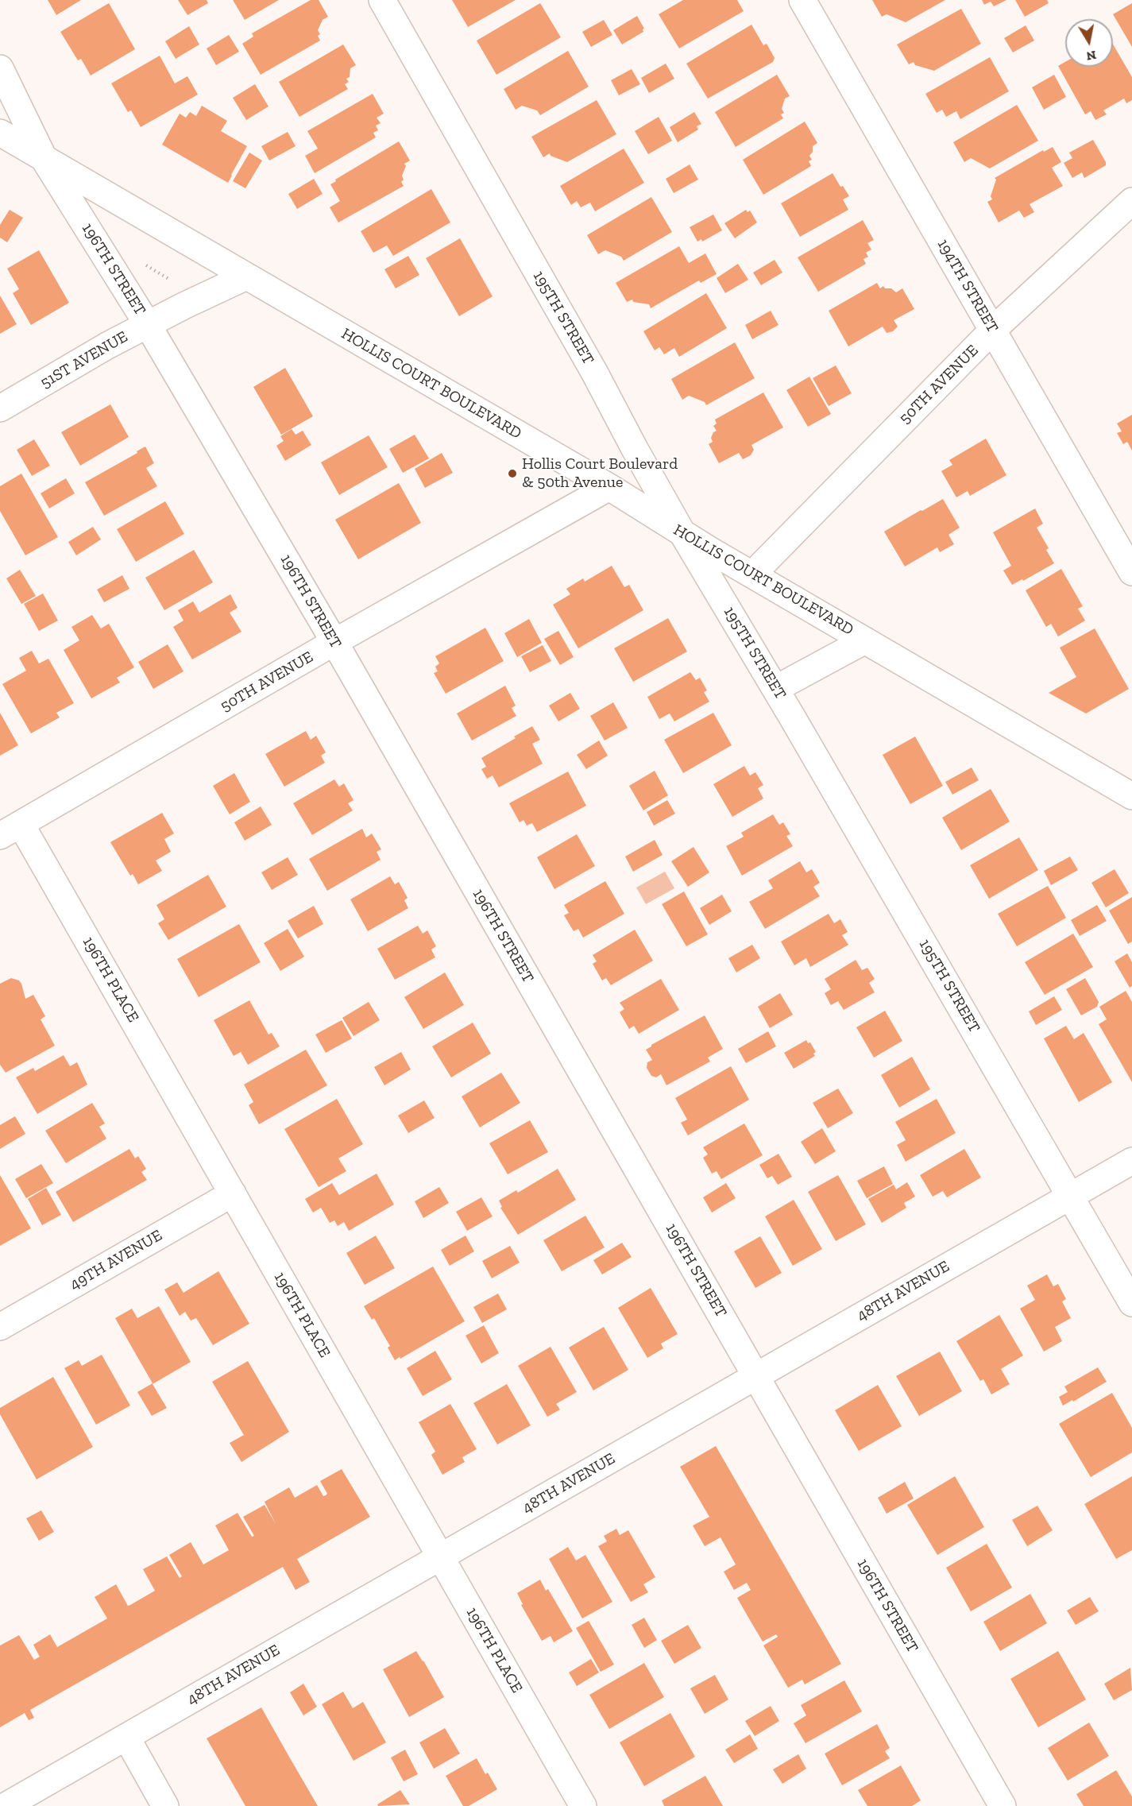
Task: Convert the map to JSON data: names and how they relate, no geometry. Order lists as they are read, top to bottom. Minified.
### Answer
{"streets":{"street":["196TH STREET","194TH STREET","195TH STREET","51ST AVENUE","HOLLIS COURT BOULEVARD","50TH AVENUE","196TH PLACE","49TH AVENUE","48TH AVENUE"]},"crossings":[["196TH STREET","51ST AVENUE"],["196TH STREET","HOLLIS COURT BOULEVARD"],["196TH STREET","50TH AVENUE"],["196TH STREET","48TH AVENUE"],["194TH STREET","50TH AVENUE"],["195TH STREET","HOLLIS COURT BOULEVARD"],["195TH STREET","48TH AVENUE"],["51ST AVENUE","HOLLIS COURT BOULEVARD"],["HOLLIS COURT BOULEVARD","50TH AVENUE"],["50TH AVENUE","196TH PLACE"],["196TH PLACE","49TH AVENUE"],["196TH PLACE","48TH AVENUE"]],"places":["Hollis Court Boulevard & 50th Avenue"],"north":"bottom"}
